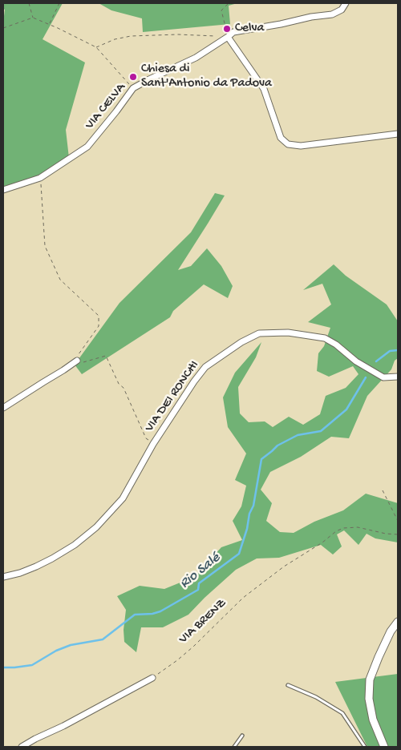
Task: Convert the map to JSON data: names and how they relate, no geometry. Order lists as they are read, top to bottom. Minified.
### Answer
{"streets":{"street":["VIA CELVA","VIA DEI RONCHI"],"path":["VIA BRENZ"]},"water":["Rio Salé"],"places":["Celva","Chiesa di Sant'Antonio da Padova"]}
